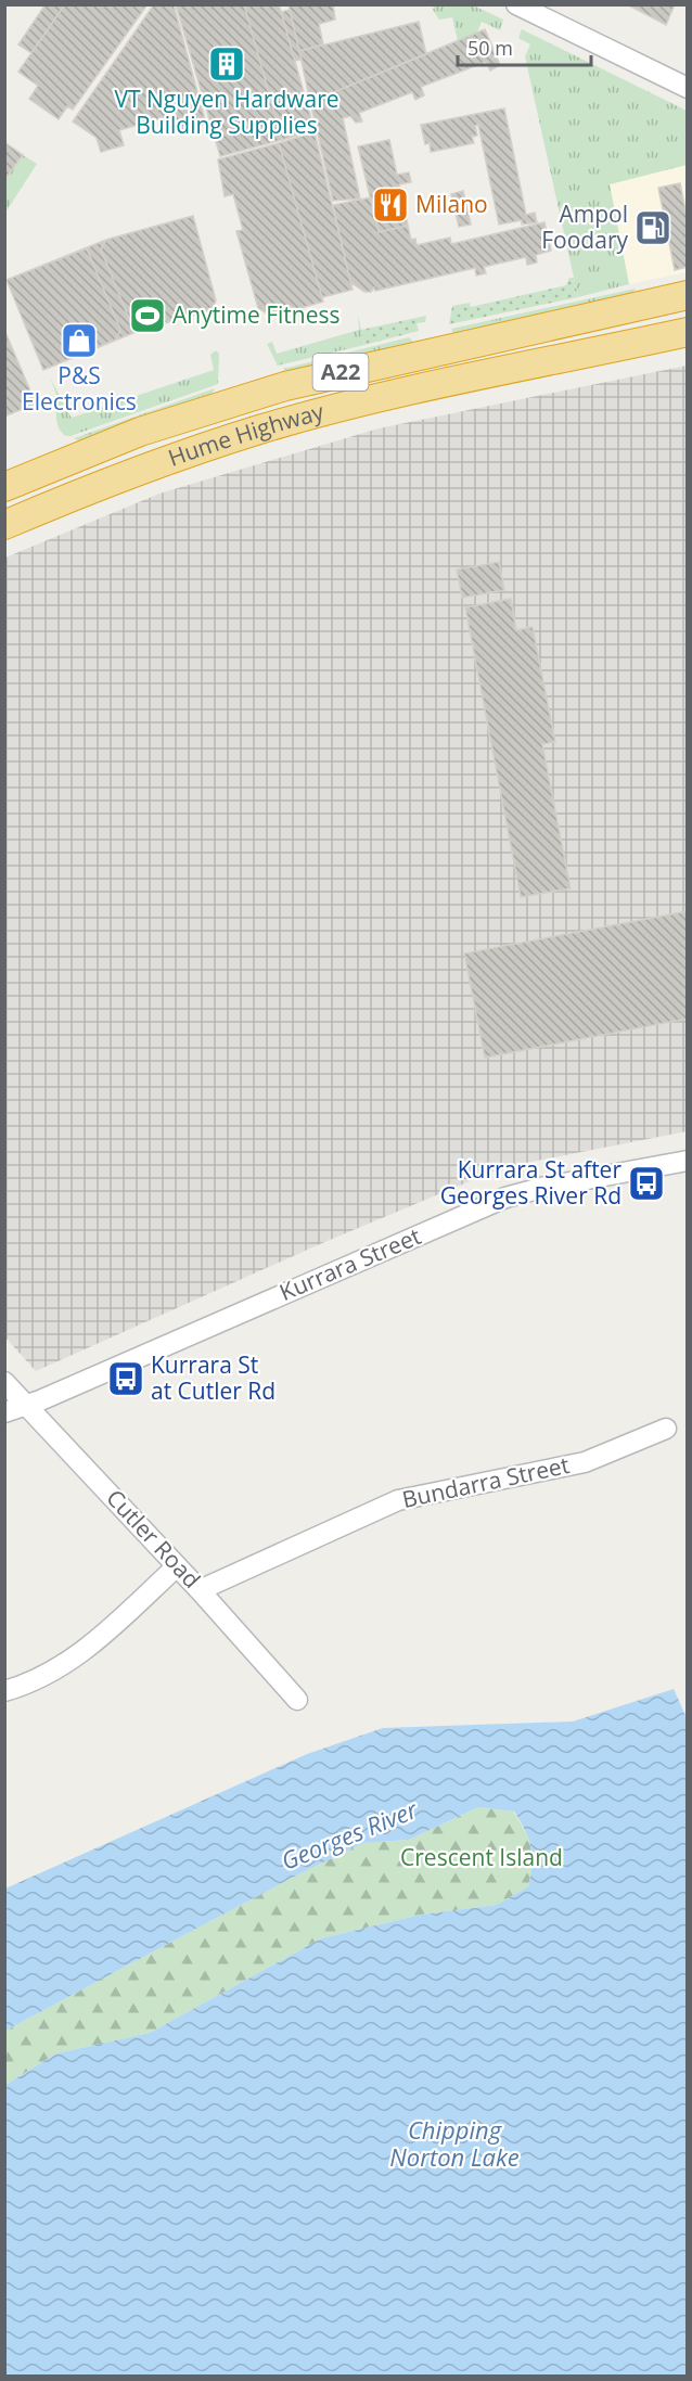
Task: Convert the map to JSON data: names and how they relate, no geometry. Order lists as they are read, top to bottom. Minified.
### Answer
{"streets":{"highway":["A22","Hume Highway"],"street":["Kurrara Street","Bundarra Street","Cutler Road"]},"crossings":[["Kurrara Street","Cutler Road"],["Bundarra Street","Cutler Road"]],"water":["Georges River","Chipping Norton Lake"],"parks":["Crescent Island"],"places":{"building":["VT Nguyen Hardware Building Supplies"],"restaurant":["Milano"],"fuel station":["Ampol Foodary"],"sports":["Anytime Fitness"],"shop":["P&S Electronics"],"bus stop":["Kurrara St after Georges River Rd","Kurrara St at Cutler Rd"]},"scale_bar":"50 m"}
